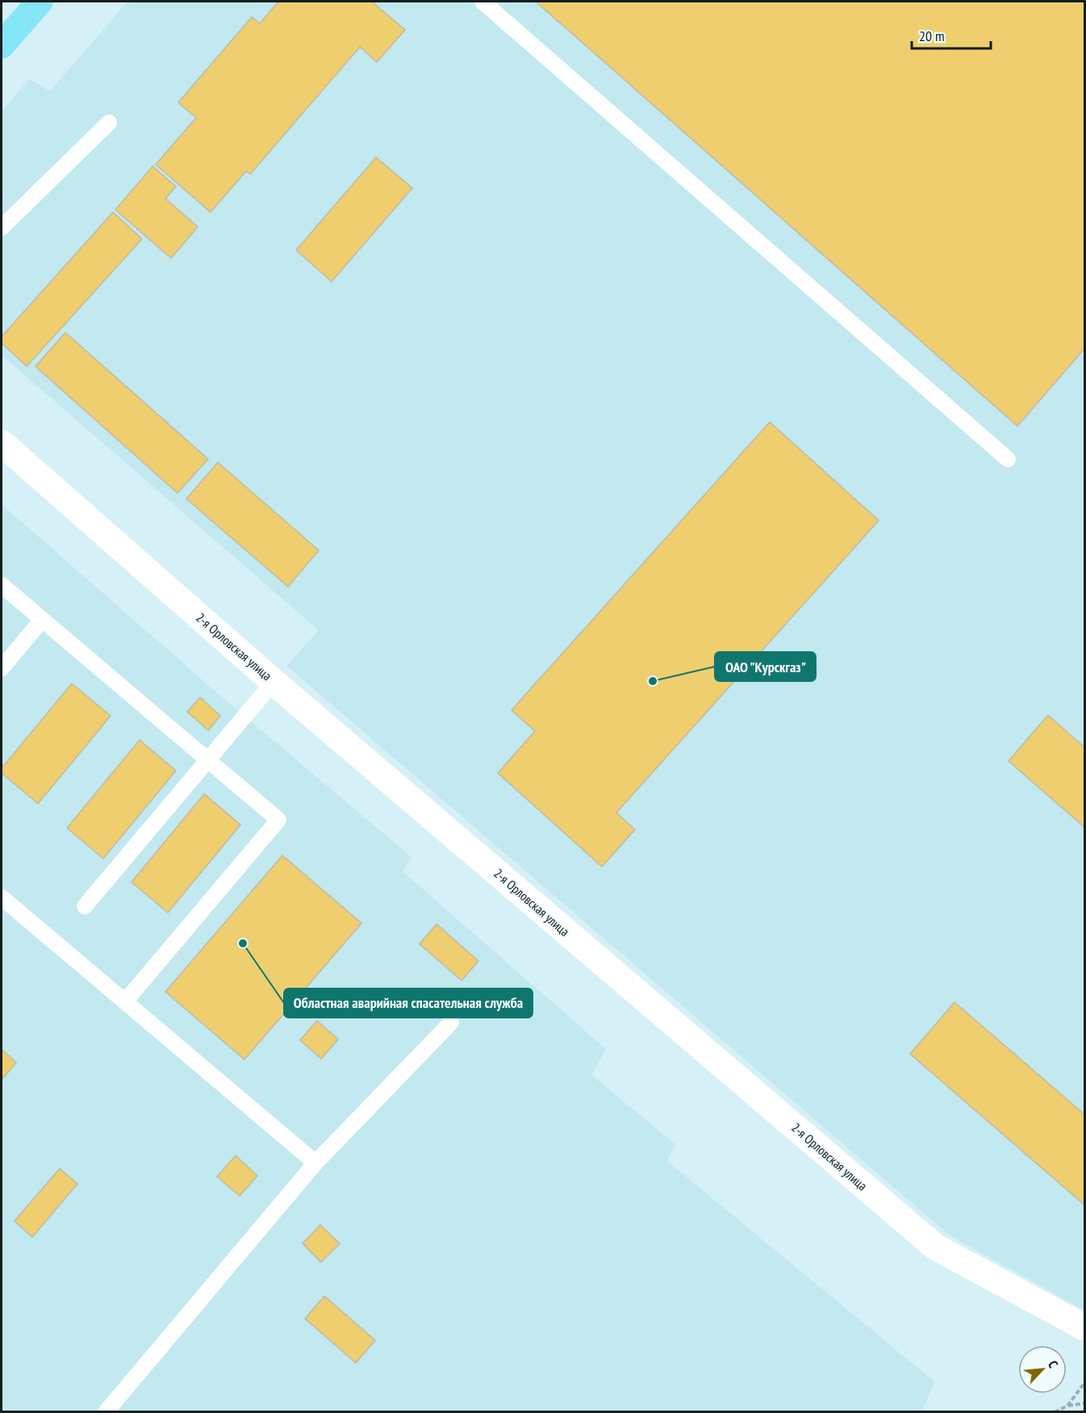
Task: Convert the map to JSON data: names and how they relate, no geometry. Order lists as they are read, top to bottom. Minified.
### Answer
{"streets":{"street":["2-я Орловская улица"]},"places":["ОАО \"Курскгаз\"","Областная аварийная спасательная служба"],"scale_bar":"20 m","north":"top right"}
